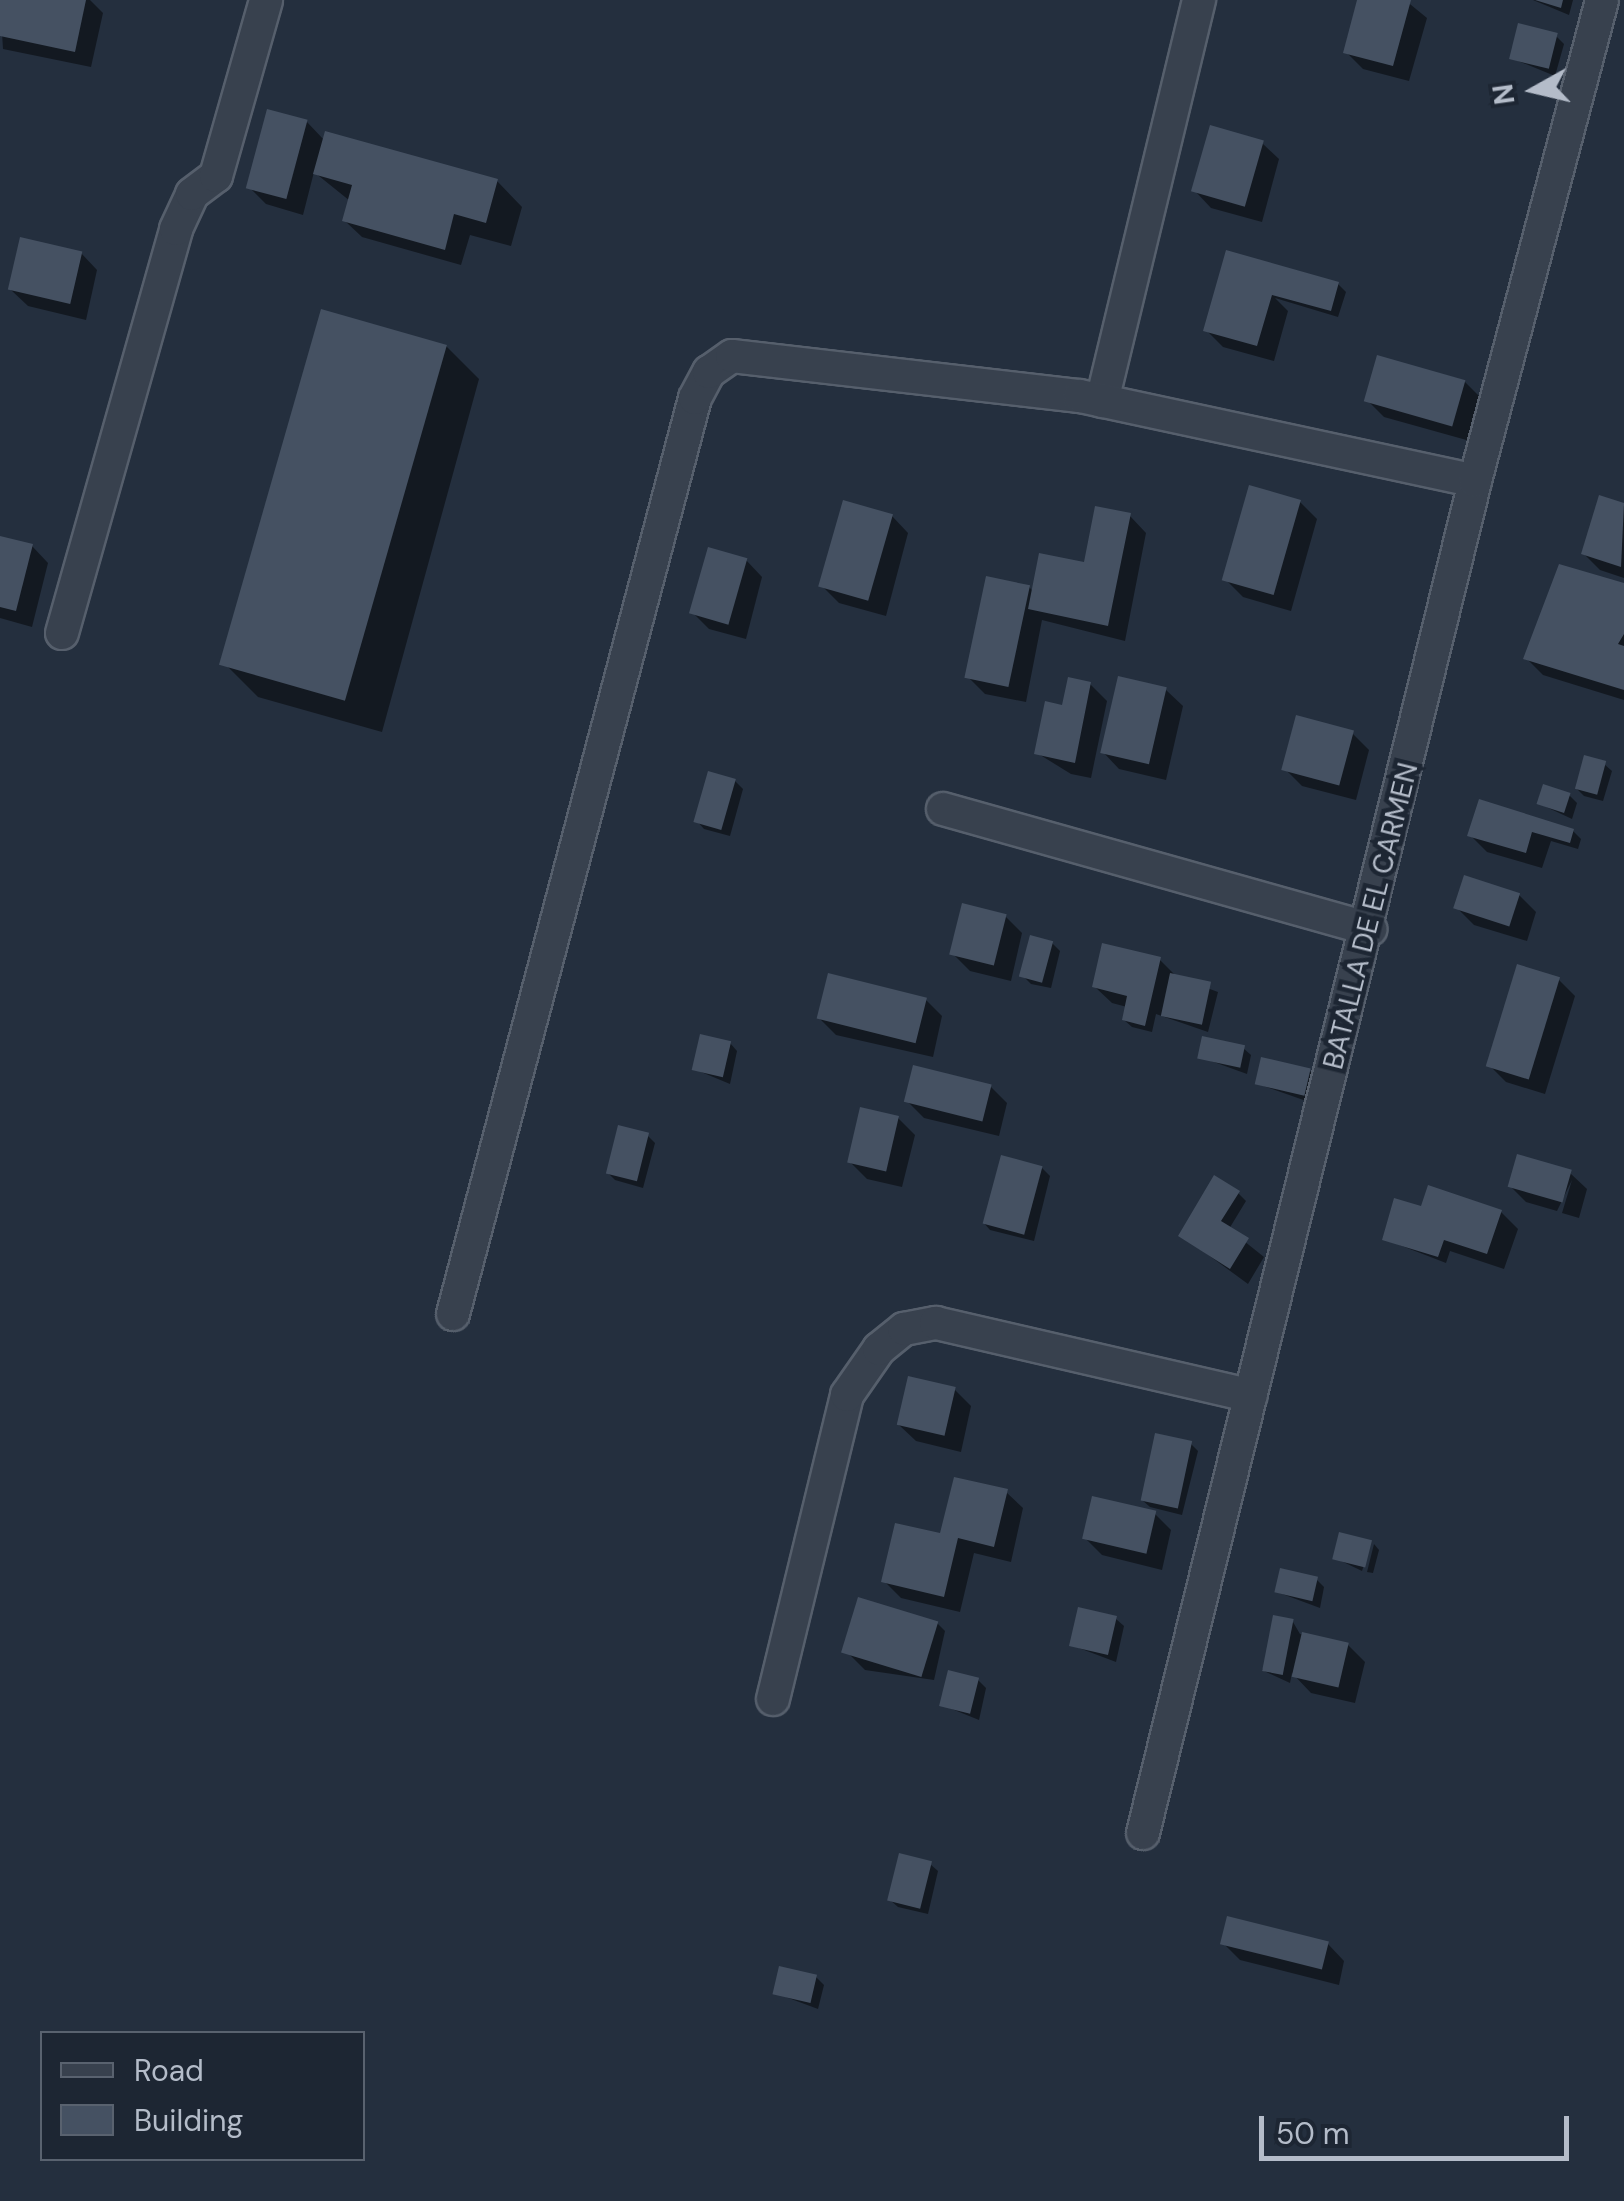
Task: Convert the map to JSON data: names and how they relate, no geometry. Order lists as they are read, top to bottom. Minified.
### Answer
{"streets":{"street":["BATALLA DE EL CARMEN"]},"legend":["Road","Building"],"scale_bar":"50 m","north":"left"}
